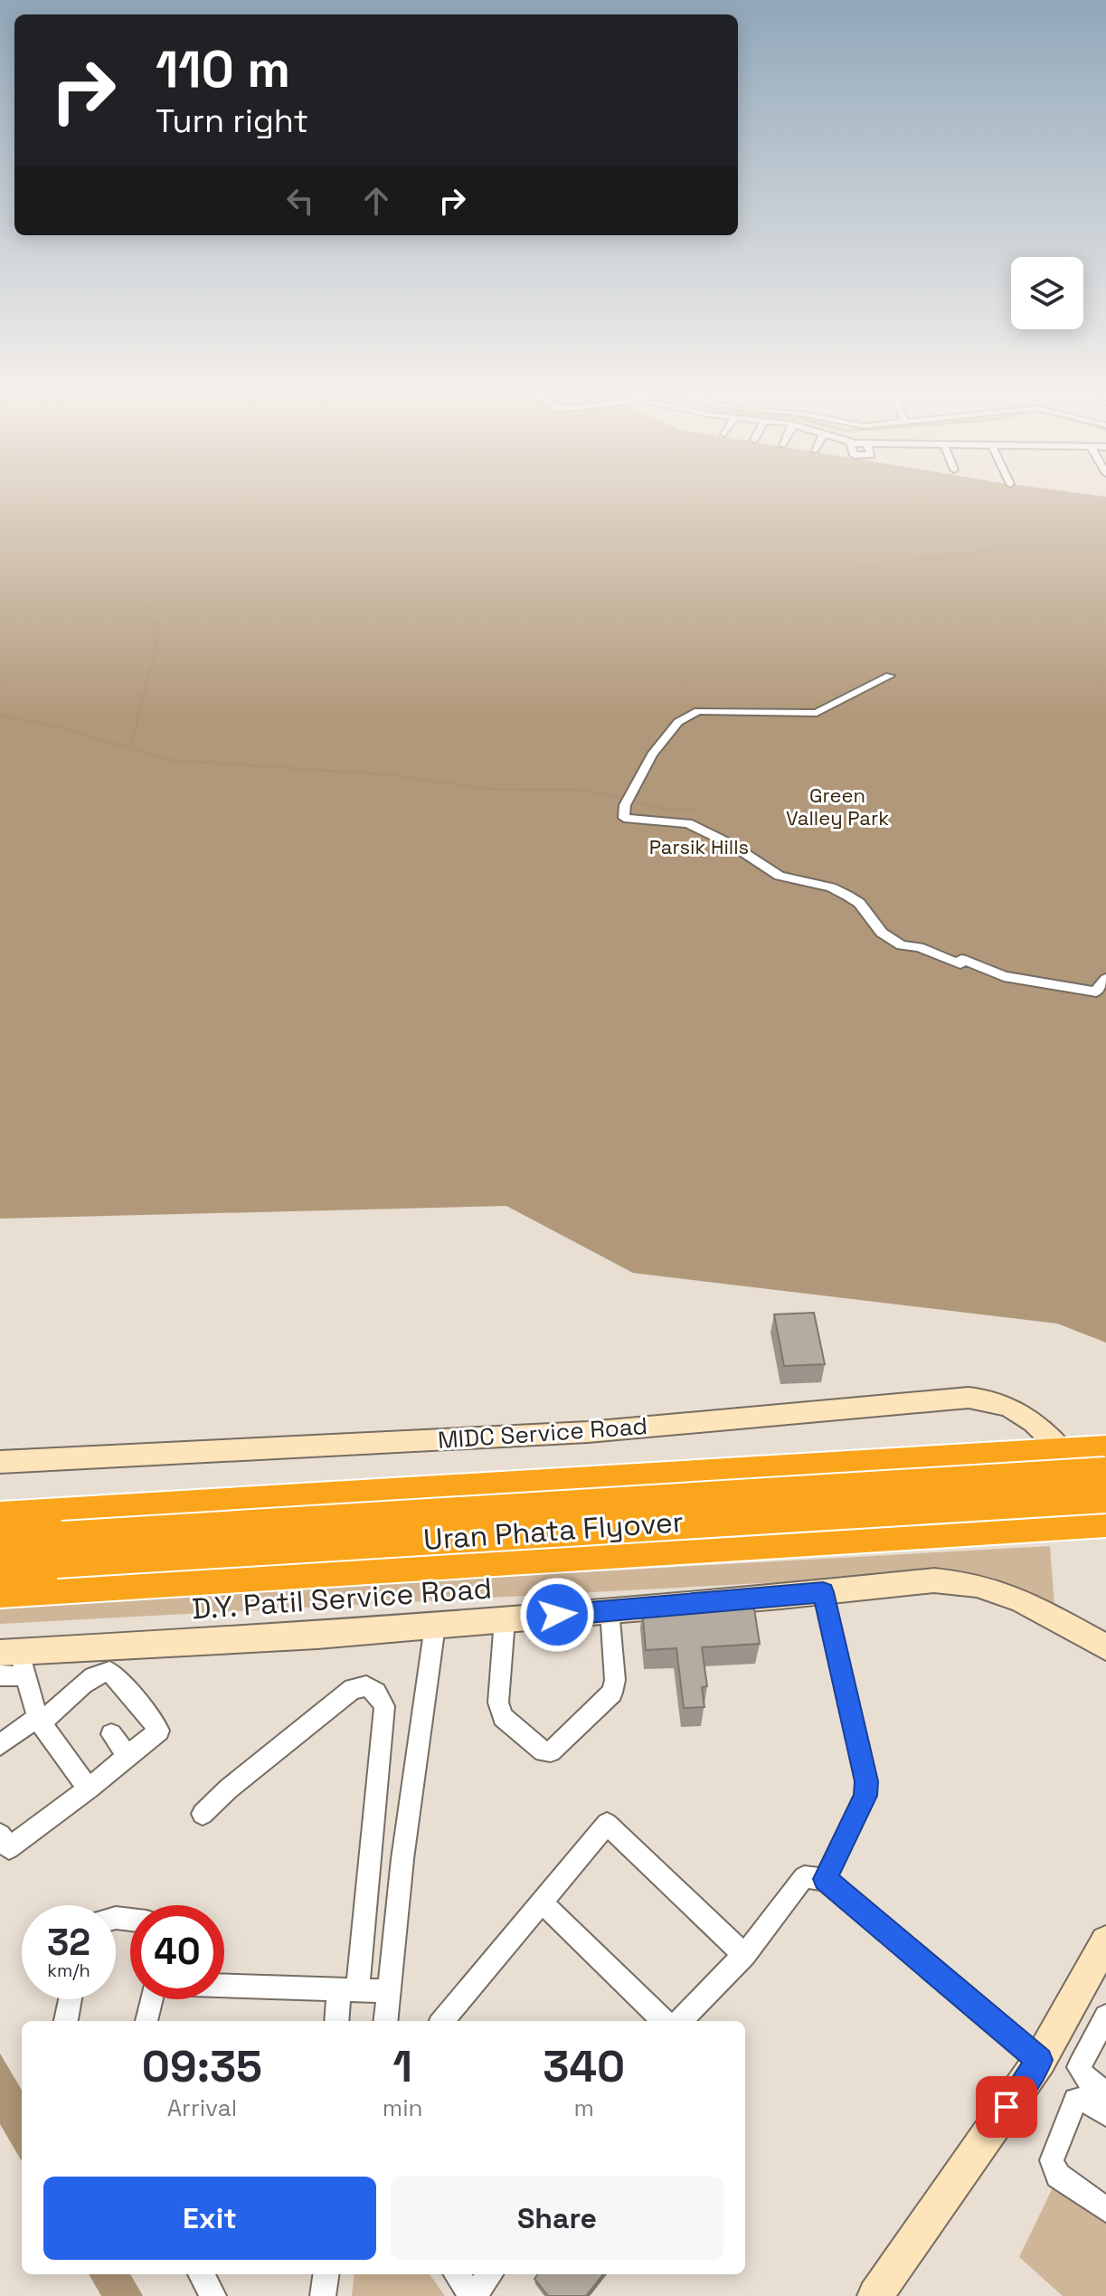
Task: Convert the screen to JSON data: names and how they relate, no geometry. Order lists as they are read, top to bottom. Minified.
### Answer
{"streets":{"highway":["Uran Phata Flyover"],"street":["MIDC Service Road","D.Y. Patil Service Road"]},"crossings":[["MIDC Service Road","Uran Phata Flyover"]],"parks":["Green Valley Park","Parsik Hills"],"page":{"turn":["110 m","Turn right"],"speed":"32 km/h","limit":"40","eta":["09:35","Arrival","1","min","340","m"],"buttons":["Exit","Share"]}}
